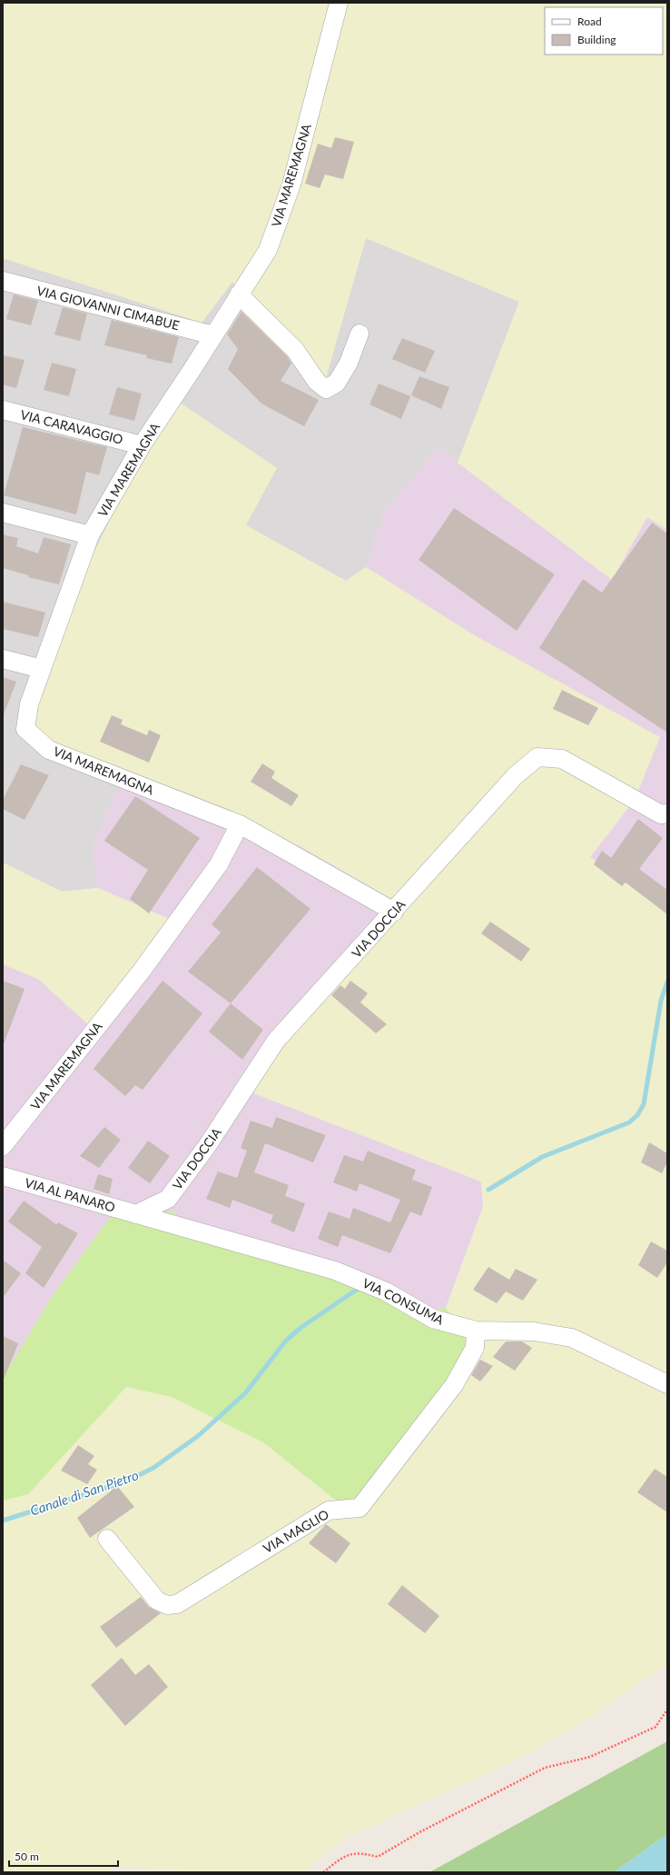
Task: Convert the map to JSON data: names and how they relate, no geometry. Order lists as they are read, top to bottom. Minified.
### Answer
{"streets":{"street":["VIA MAREMAGNA","VIA GIOVANNI CIMABUE","VIA CARAVAGGIO","VIA DOCCIA","VIA AL PANARO","VIA CONSUMA","VIA MAGLIO"]},"crossings":[["VIA MAREMAGNA","VIA GIOVANNI CIMABUE"],["VIA MAREMAGNA","VIA CARAVAGGIO"],["VIA MAREMAGNA","VIA DOCCIA"],["VIA DOCCIA","VIA AL PANARO"],["VIA DOCCIA","VIA CONSUMA"],["VIA AL PANARO","VIA CONSUMA"],["VIA CONSUMA","VIA MAGLIO"]],"water":["Canale di San Pietro"],"legend":["Road","Building"],"scale_bar":"50 m"}
